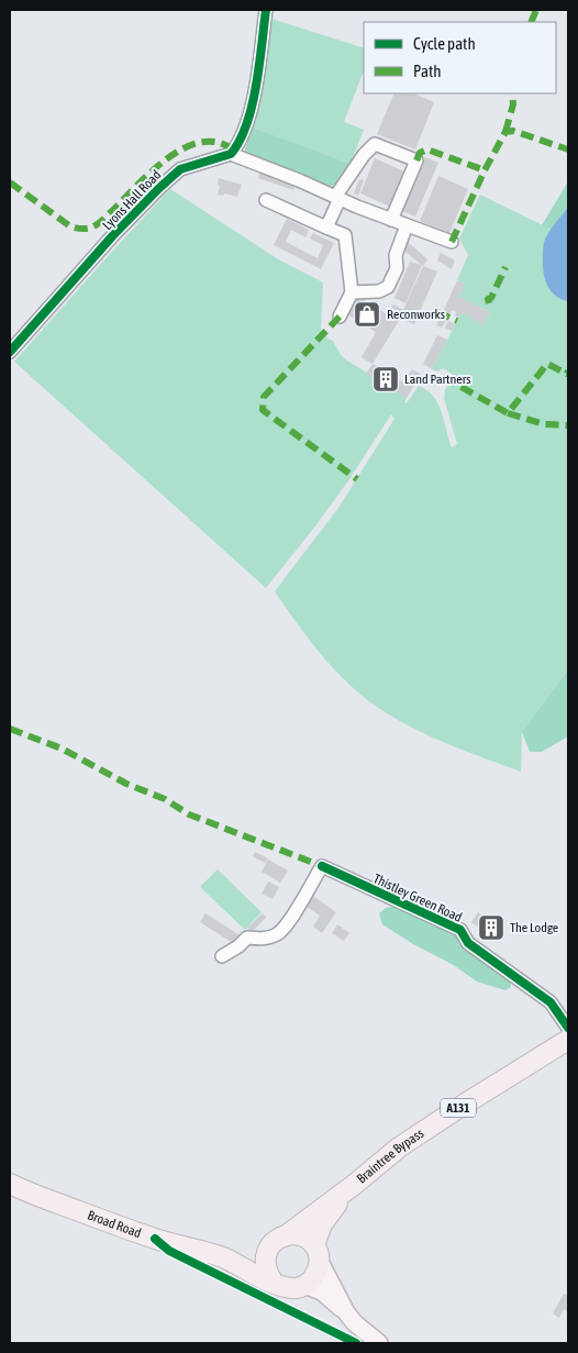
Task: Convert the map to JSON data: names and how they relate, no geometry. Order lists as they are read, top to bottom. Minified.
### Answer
{"streets":{"highway":["A131","Braintree Bypass","Broad Road"],"street":["Lyons Hall Road","Thistley Green Road"]},"crossings":[["A131","Braintree Bypass"],["A131","Broad Road"],["Braintree Bypass","Broad Road"]],"places":{"shop":["Reconworks"],"building":["Land Partners","The Lodge"]},"legend":["Cycle path","Path"]}
